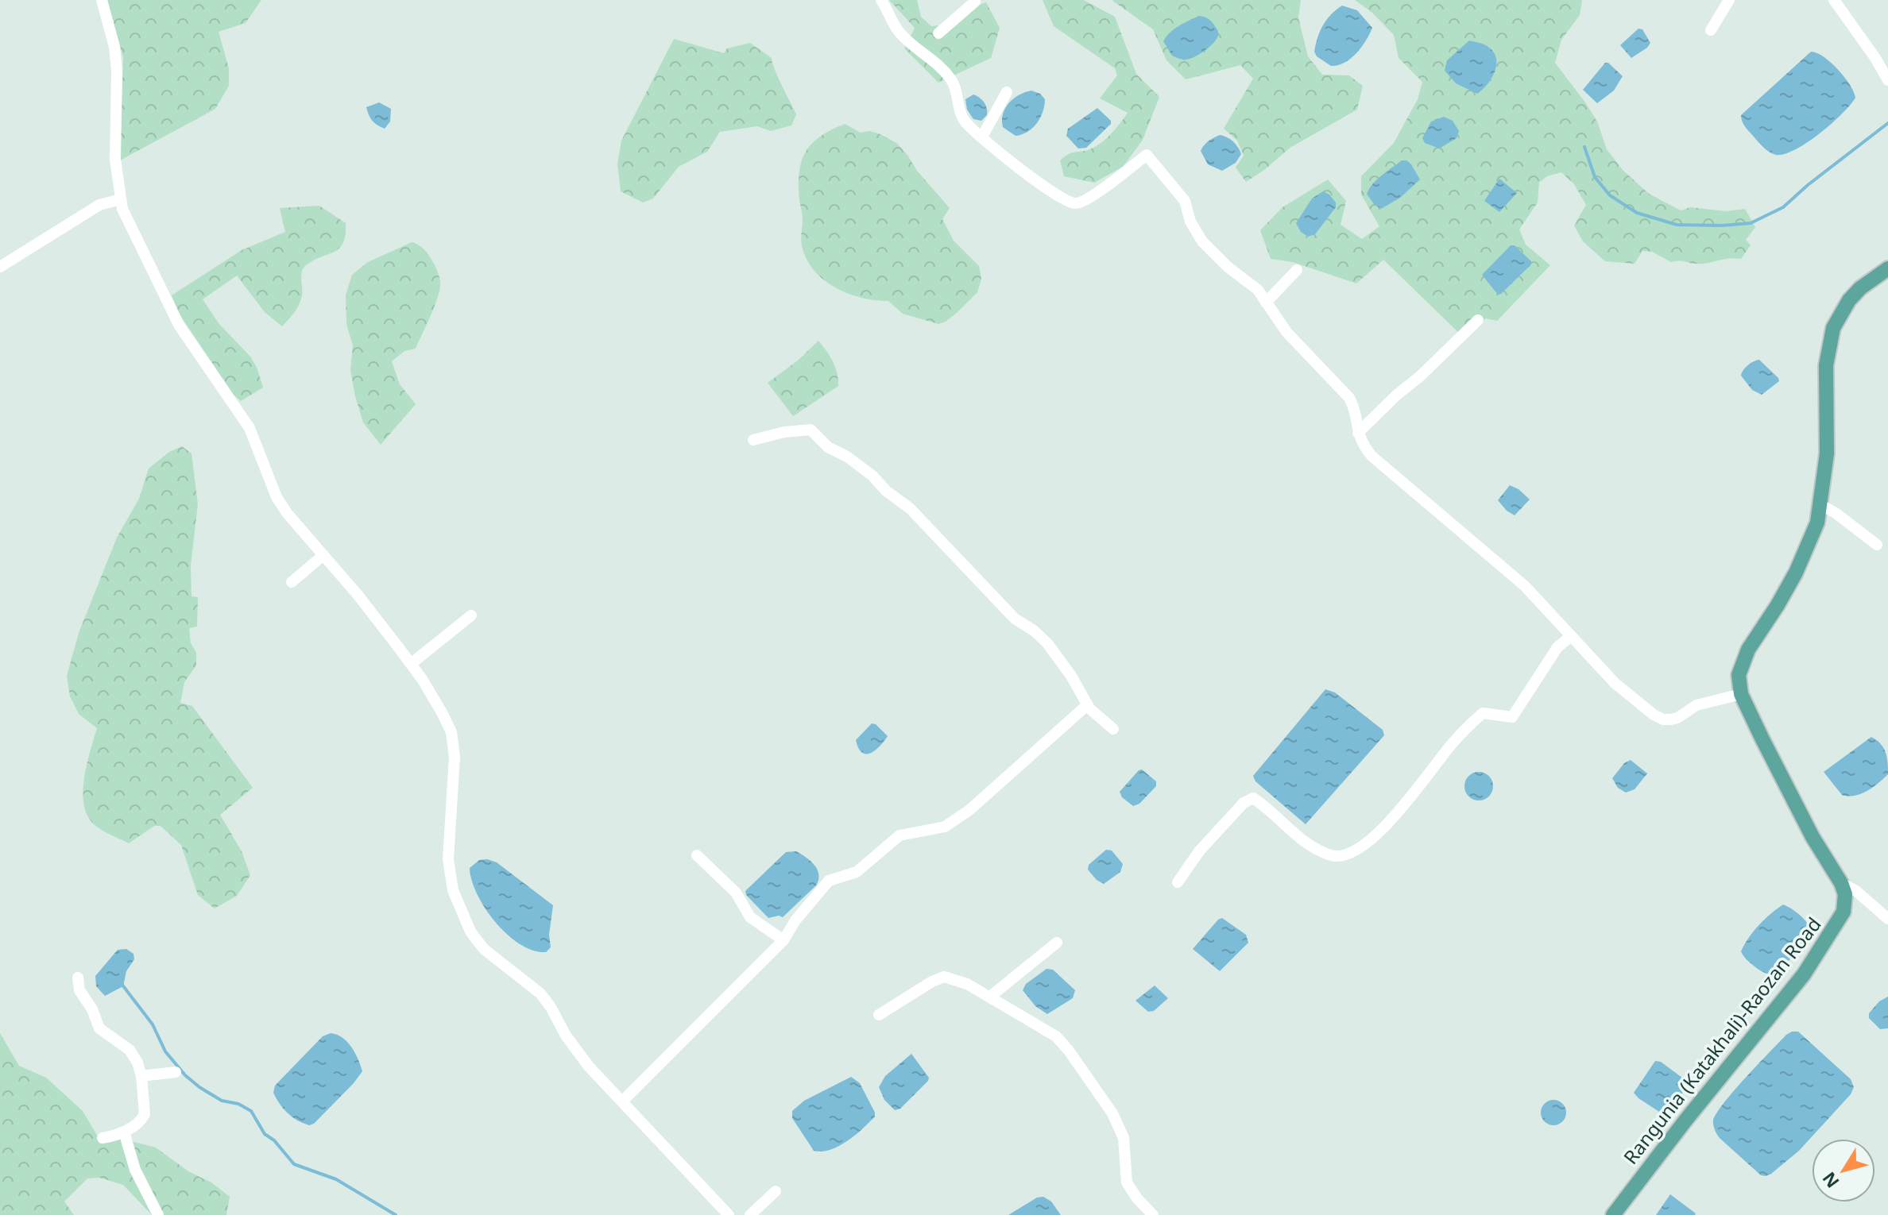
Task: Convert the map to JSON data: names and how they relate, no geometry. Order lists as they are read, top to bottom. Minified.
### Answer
{"streets":{"main road":["Rangunia (Katakhali)-Raozan Road"]},"north":"bottom left"}
